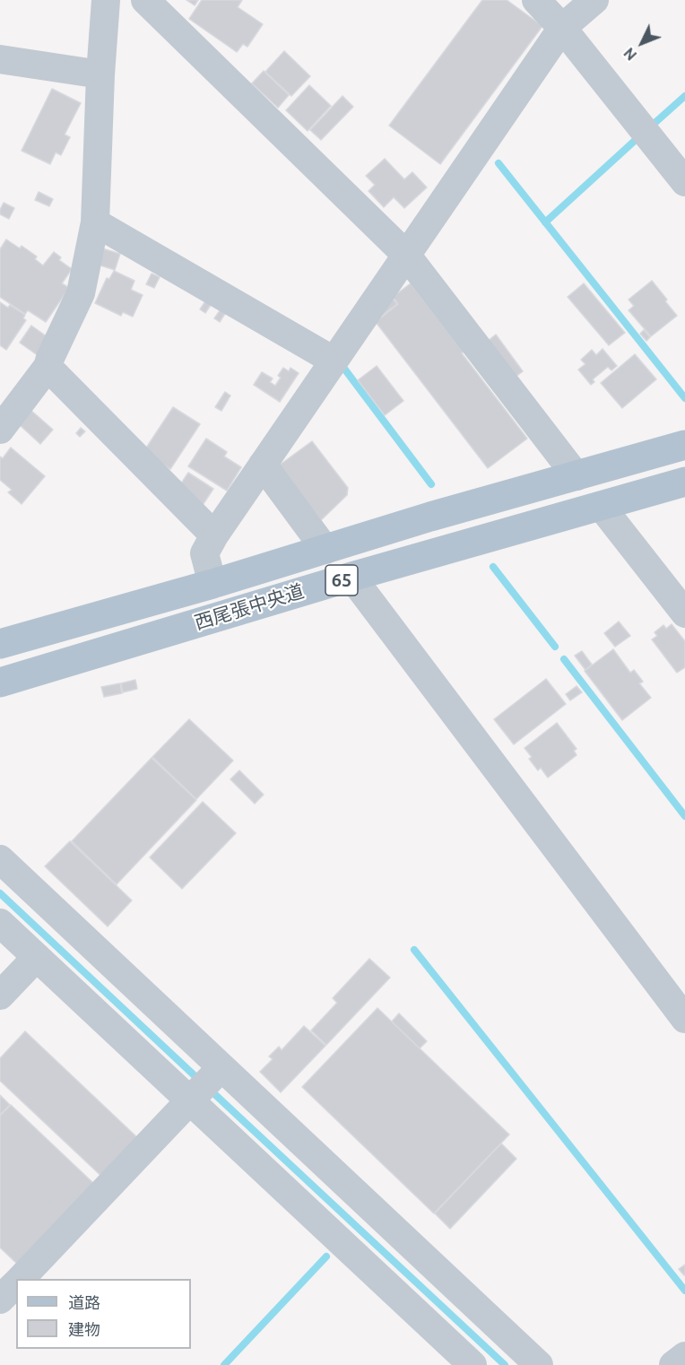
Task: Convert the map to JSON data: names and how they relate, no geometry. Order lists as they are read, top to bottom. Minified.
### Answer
{"streets":{"main road":["65","西尾張中央道"]},"legend":["道路","建物"],"north":"bottom left"}
